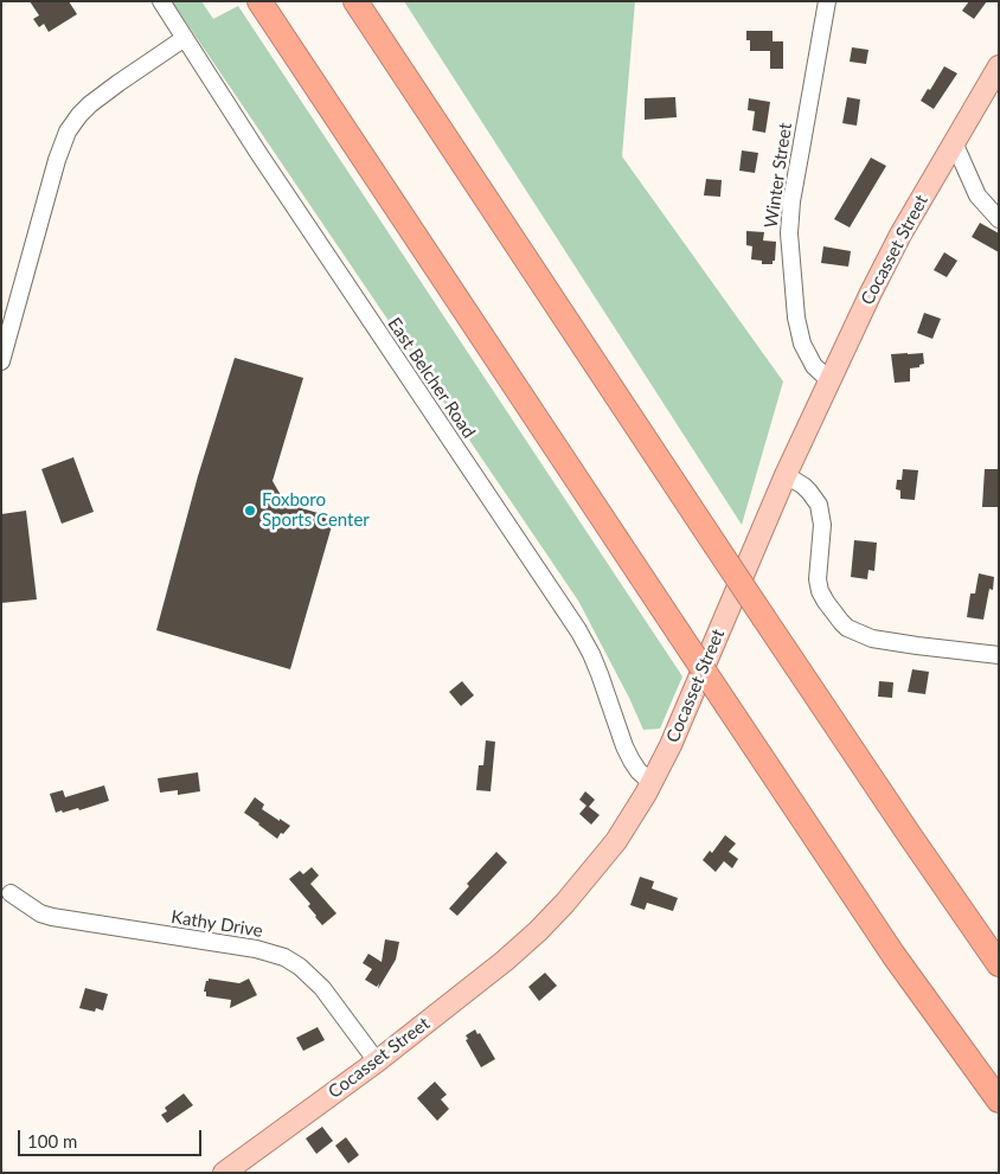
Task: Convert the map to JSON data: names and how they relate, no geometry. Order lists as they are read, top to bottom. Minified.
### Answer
{"streets":{"main road":["Cocasset Street"],"street":["Winter Street","East Belcher Road","Kathy Drive"]},"crossings":[["Winter Street","Cocasset Street"],["Cocasset Street","East Belcher Road"],["Cocasset Street","Kathy Drive"]],"places":["Foxboro Sports Center"],"scale_bar":"100 m"}
